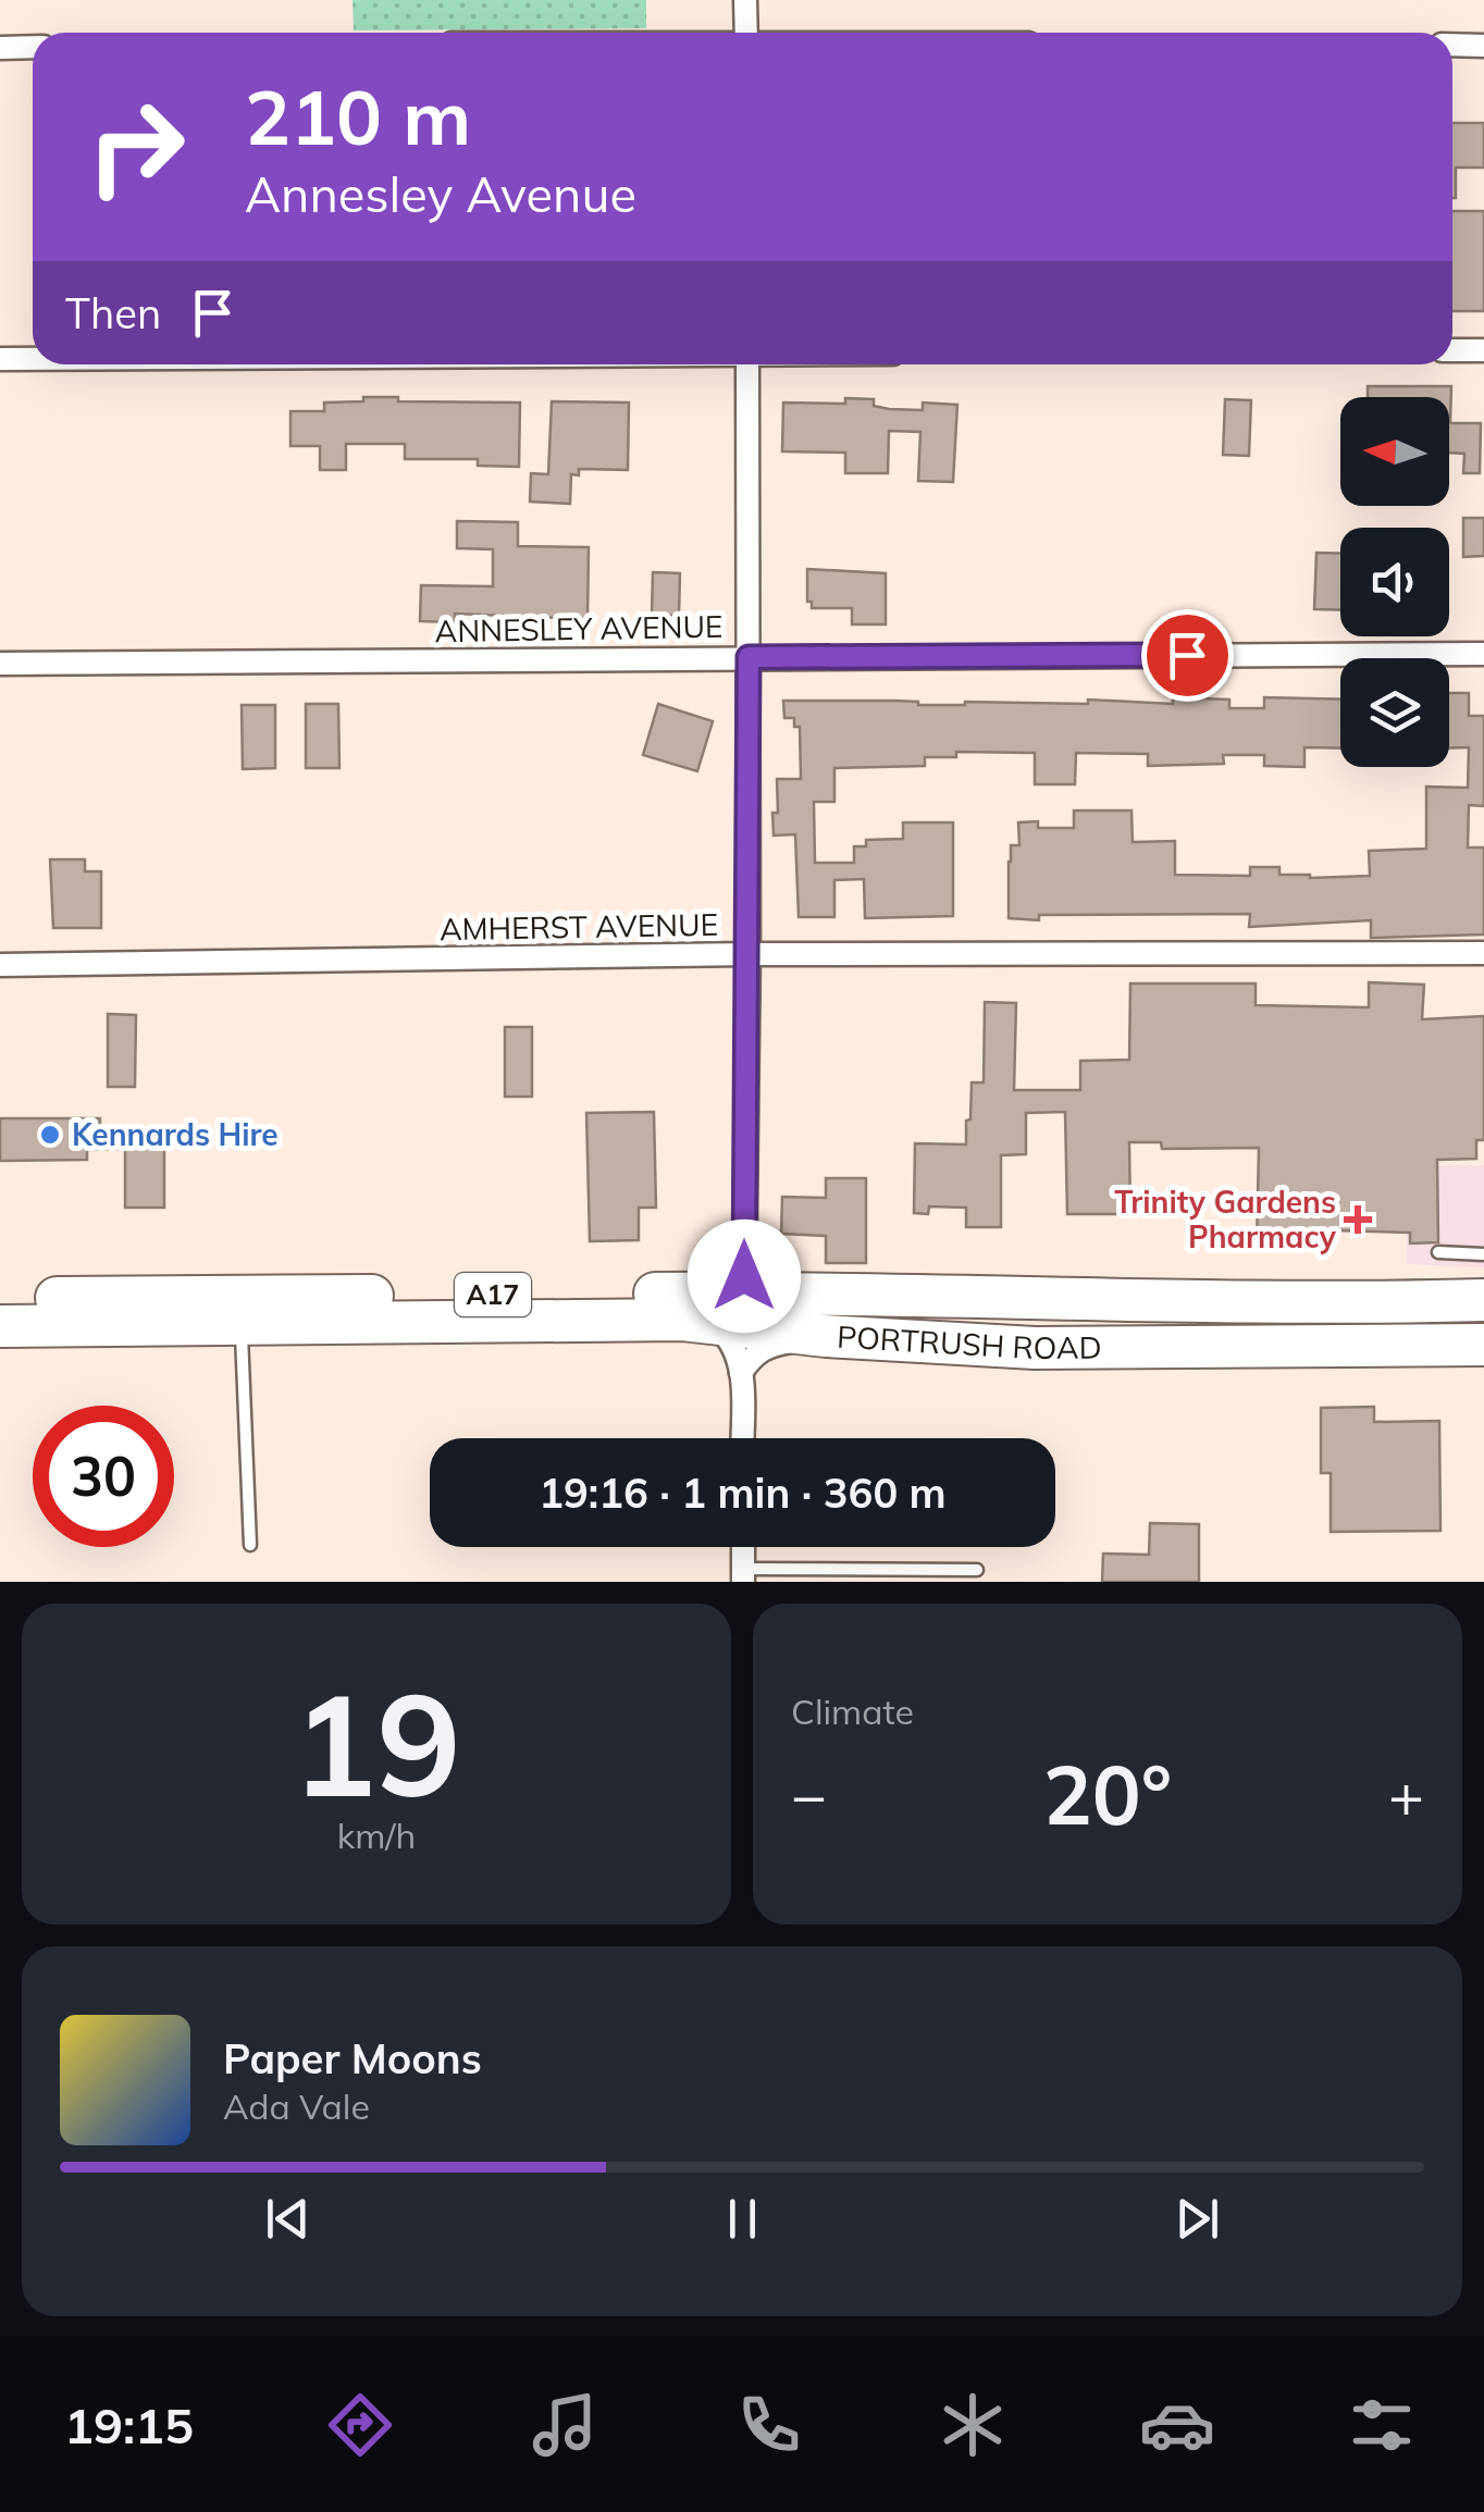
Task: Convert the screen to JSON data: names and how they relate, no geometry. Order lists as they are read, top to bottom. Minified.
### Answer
{"streets":{"highway":["A17","PORTRUSH ROAD"],"street":["ANNESLEY AVENUE","AMHERST AVENUE"]},"places":{"other":["Kennards Hire"],"health":["Trinity Gardens Pharmacy"]},"north":"left","page":{"turn":["210 m","Annesley Avenue"],"then":"Then","limit":"30","trip":"19:16 · 1 min · 360 m","tile":[["19","km/h"],"Climate"],"heat":["−","20°","+"],"song":["Paper Moons","Ada Vale"],"tabs":"19:15"}}
